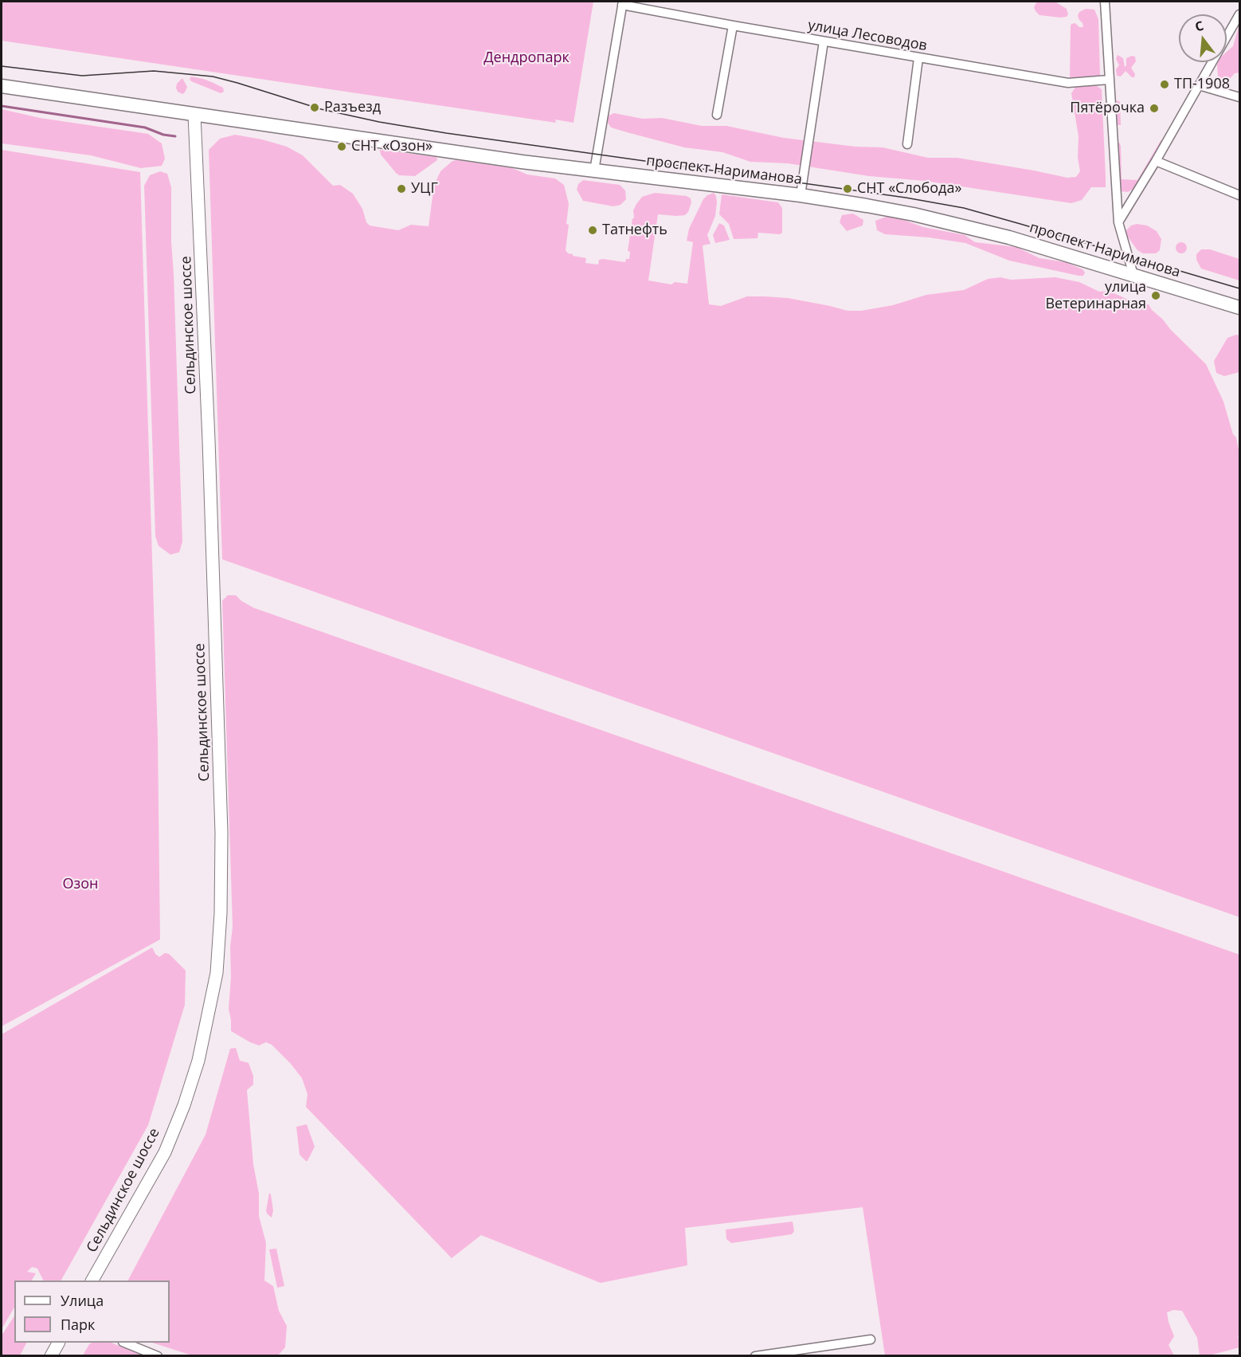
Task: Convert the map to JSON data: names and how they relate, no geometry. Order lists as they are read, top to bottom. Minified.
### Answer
{"streets":{"main road":["проспект Нариманова","Сельдинское шоссе"],"street":["улица Лесоводов"]},"crossings":[["проспект Нариманова","Сельдинское шоссе"]],"parks":["Дендропарк","Озон"],"places":["ТП-1908","Разъезд","Пятёрочка","СНТ «Озон»","УЦГ","СНТ «Слобода»","Татнефть","улица Ветеринарная"],"legend":["Улица","Парк"],"north":"top"}
